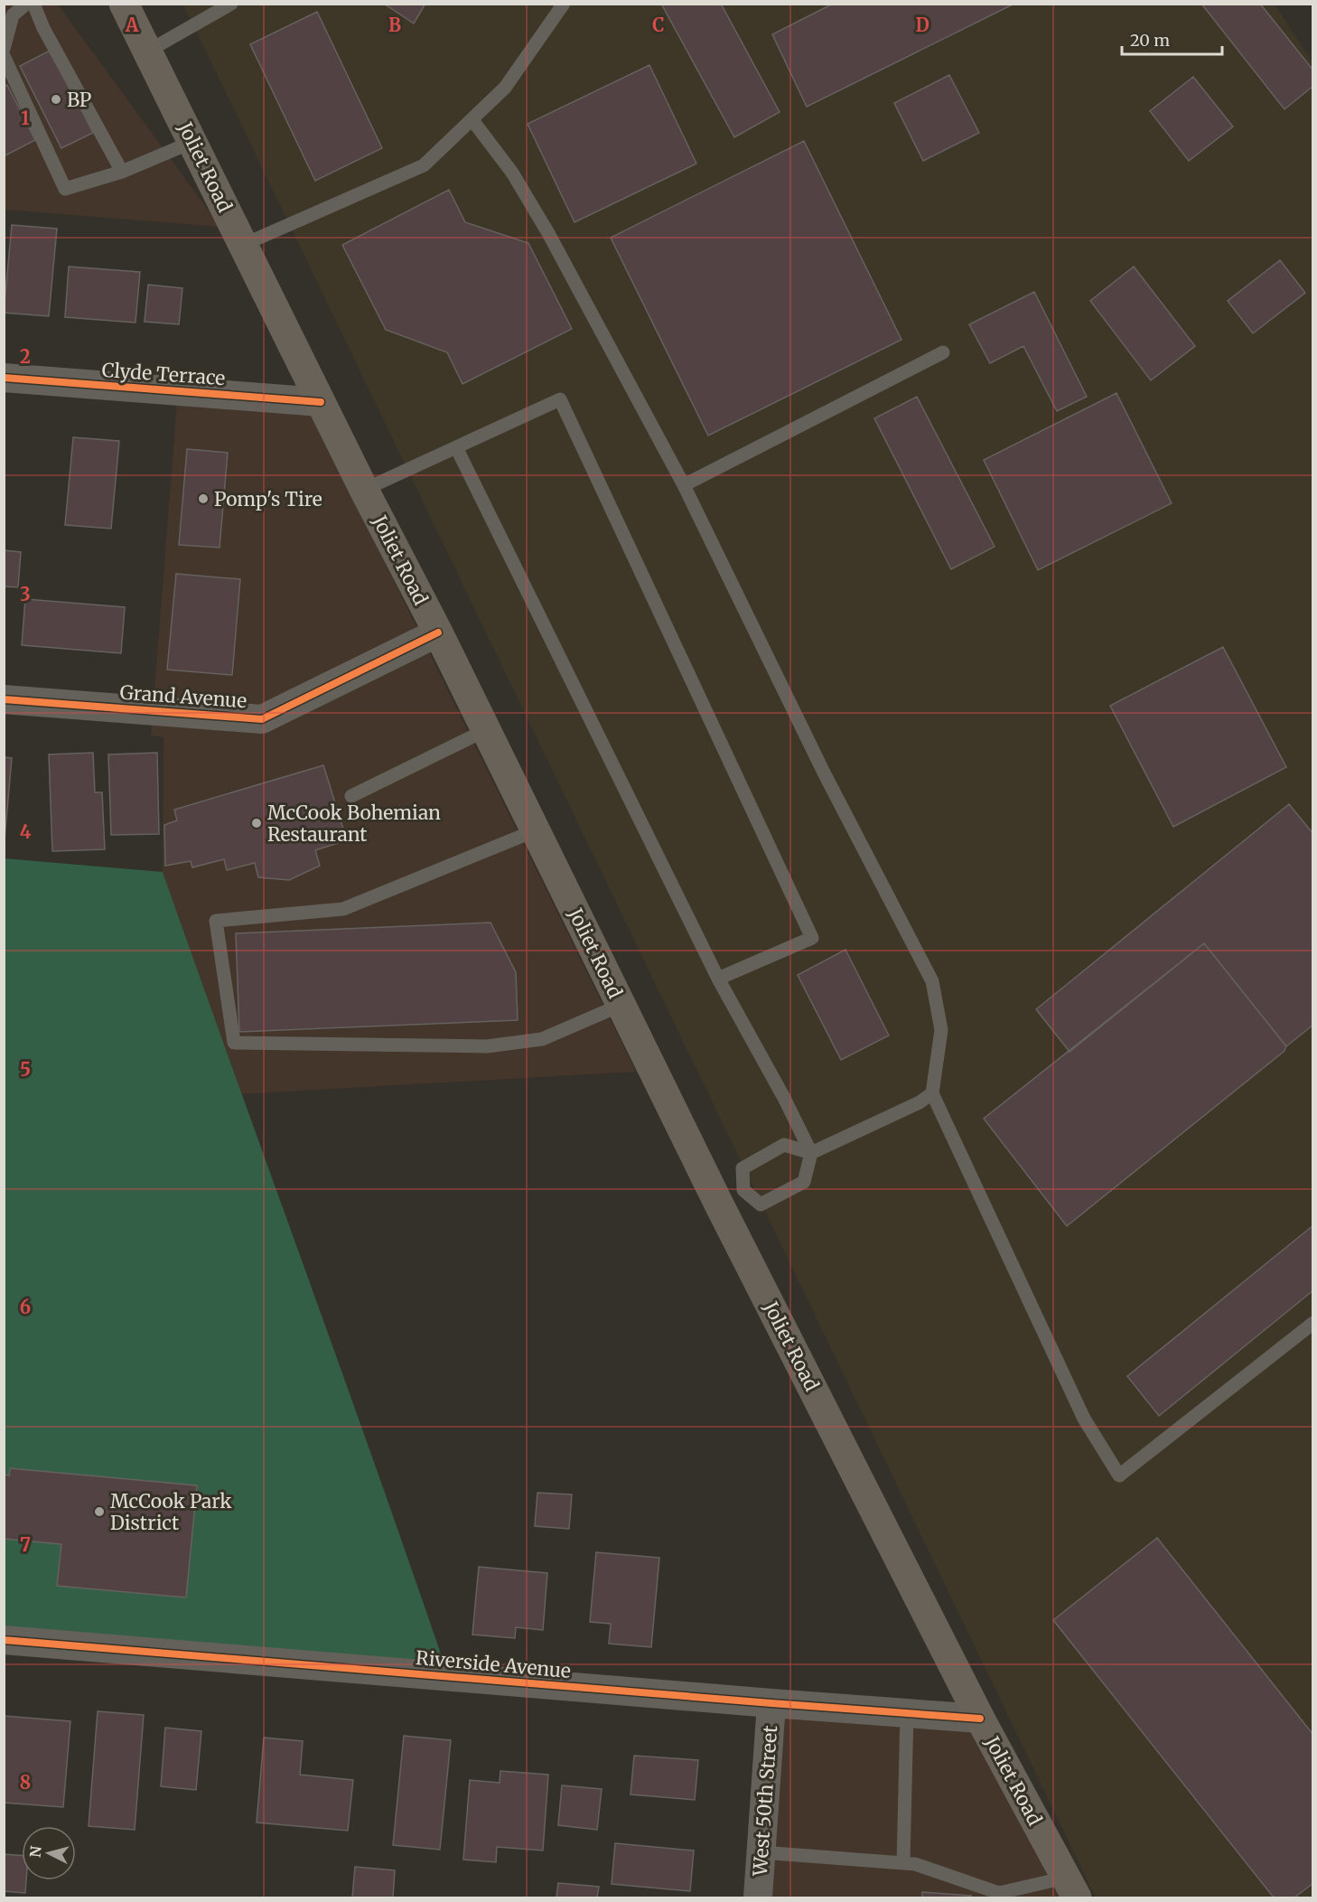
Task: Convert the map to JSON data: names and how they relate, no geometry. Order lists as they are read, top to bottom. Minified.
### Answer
{"streets":{"main road":["Joliet Road"],"street":["Clyde Terrace","Grand Avenue","Riverside Avenue","West 50th Street"]},"crossings":[["Joliet Road","Clyde Terrace"],["Joliet Road","Grand Avenue"],["Joliet Road","Riverside Avenue"],["Riverside Avenue","West 50th Street"]],"places":["BP","Pomp's Tire","McCook Bohemian Restaurant","McCook Park District"],"scale_bar":"20 m","north":"left","grid":{"columns":["A","B","C","D"],"rows":["1","2","3","4","5","6","7","8"]}}
